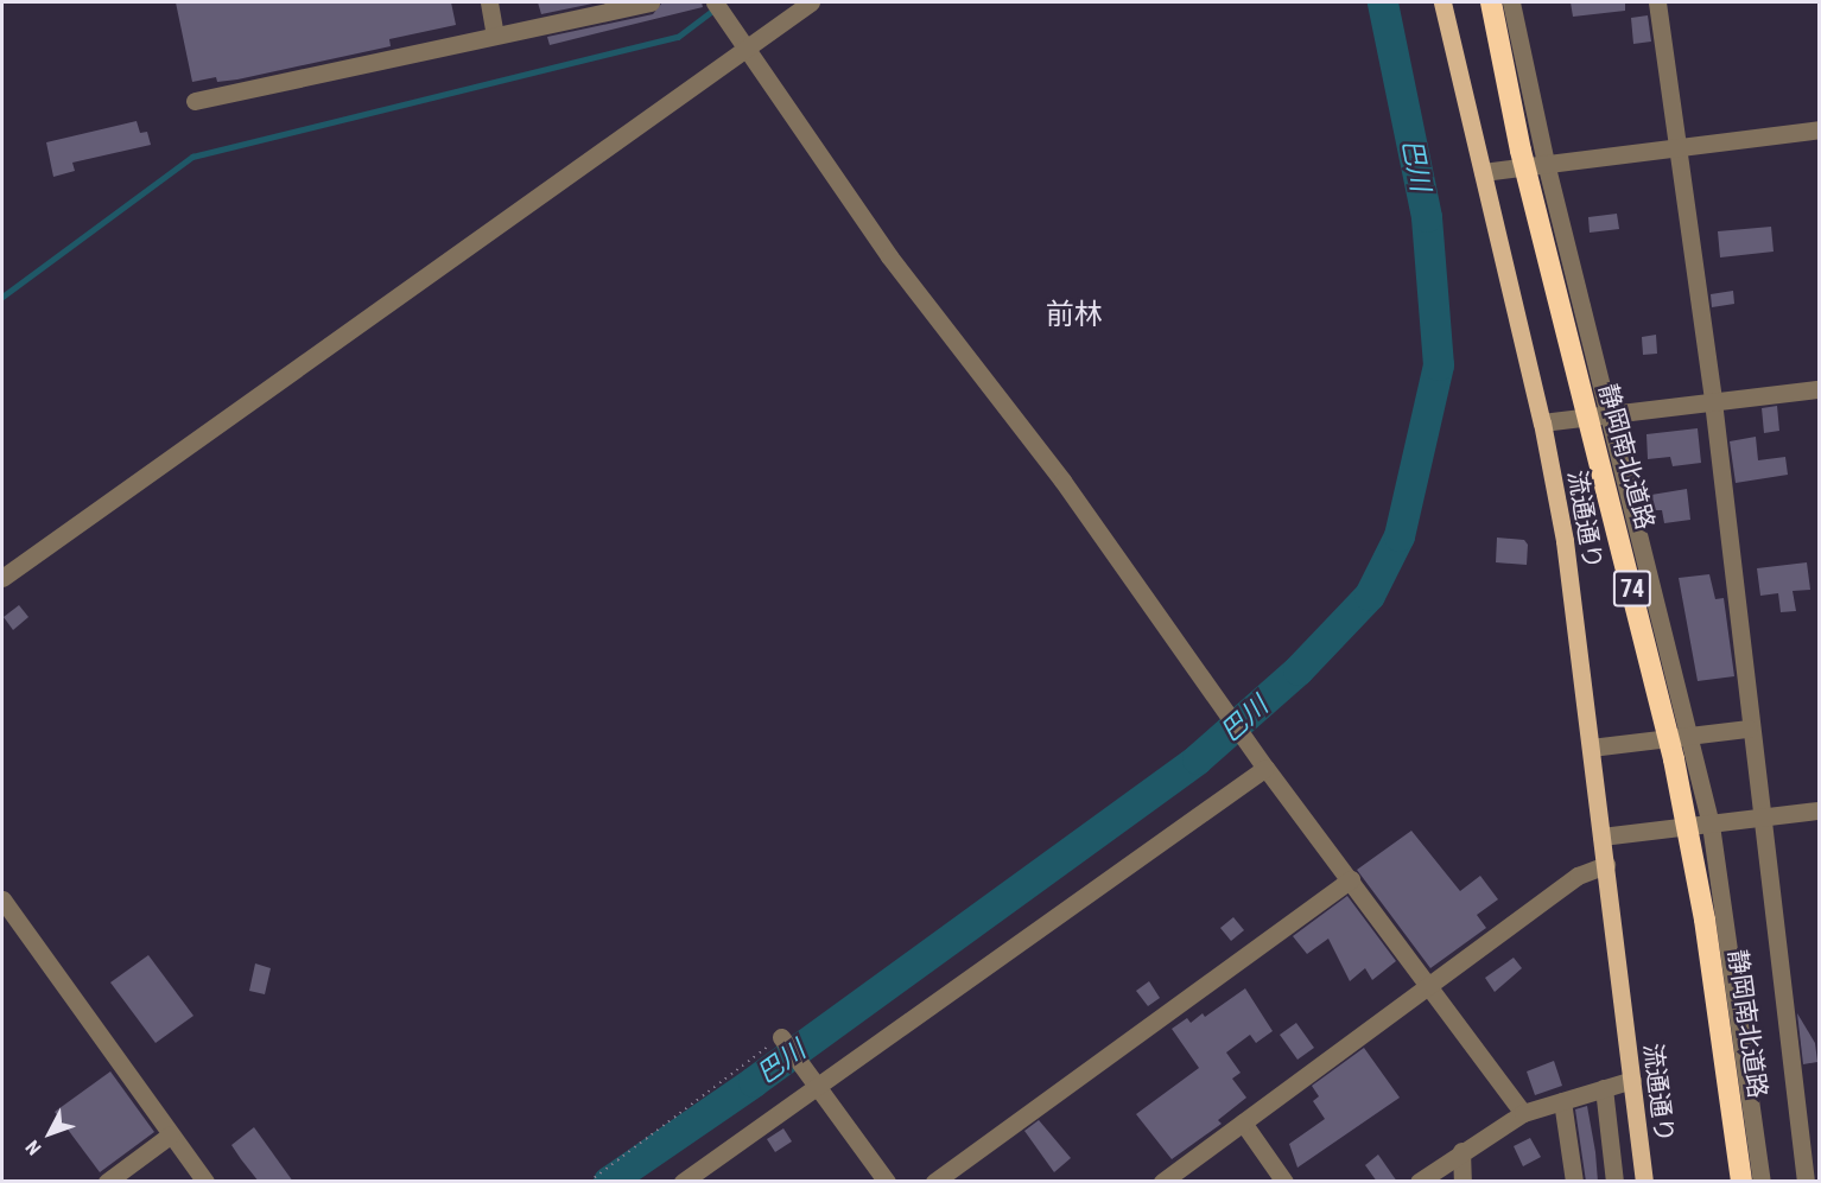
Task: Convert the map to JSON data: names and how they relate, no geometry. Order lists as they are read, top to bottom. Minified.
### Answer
{"streets":{"highway":["静岡南北道路","74"],"main road":["流通通り"]},"districts":["前林"],"water":["巴川"],"north":"bottom left"}
